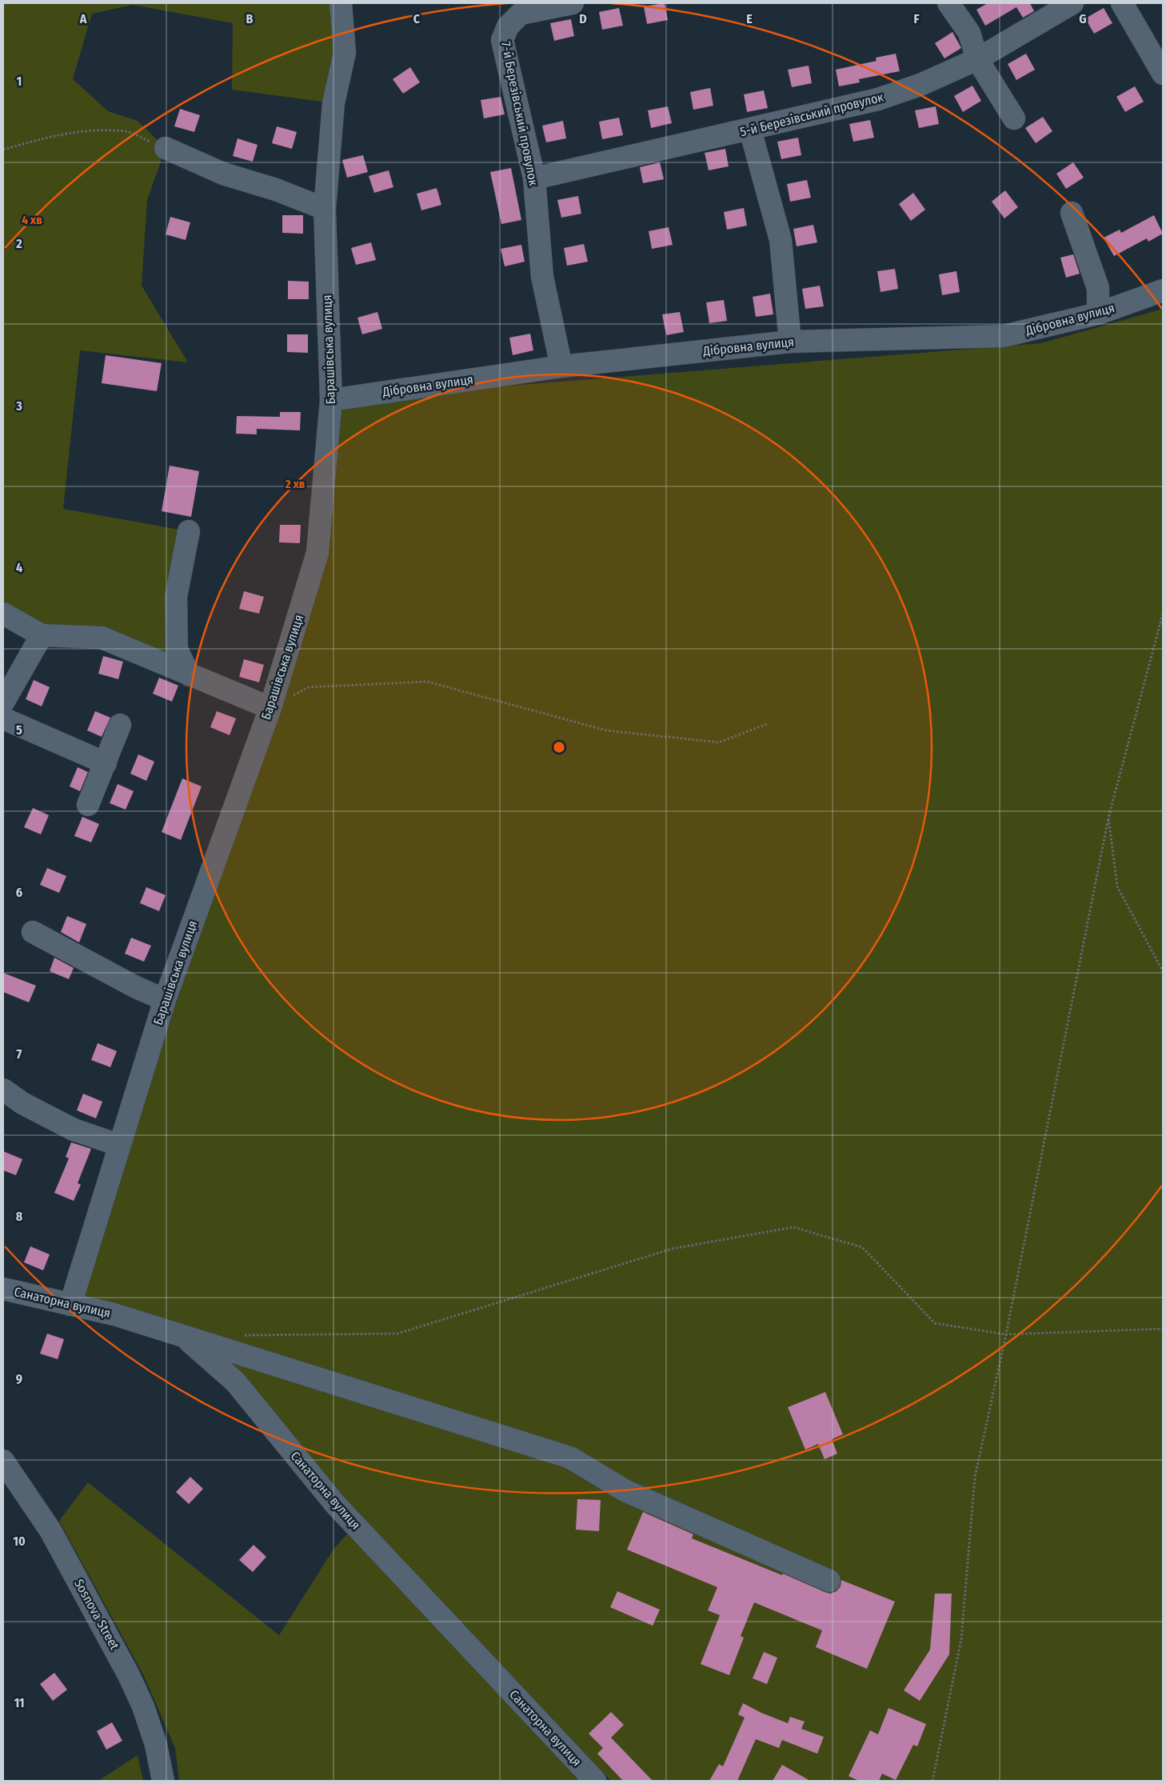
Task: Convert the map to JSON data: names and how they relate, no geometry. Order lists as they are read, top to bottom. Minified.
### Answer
{"streets":{"street":["7-й Березівський провулок","5-й Березівський провулок","Дібровна вулиця","Барашівська вулиця","Санаторна вулиця","Sosnova Street"]},"crossings":[["7-й Березівський провулок","5-й Березівський провулок"],["7-й Березівський провулок","Дібровна вулиця"],["Дібровна вулиця","Барашівська вулиця"],["Барашівська вулиця","Санаторна вулиця"]],"grid":{"columns":["A","B","C","D","E","F","G"],"rows":["1","2","3","4","5","6","7","8","9","10","11"]},"rings":["4 хв","2 хв"]}
